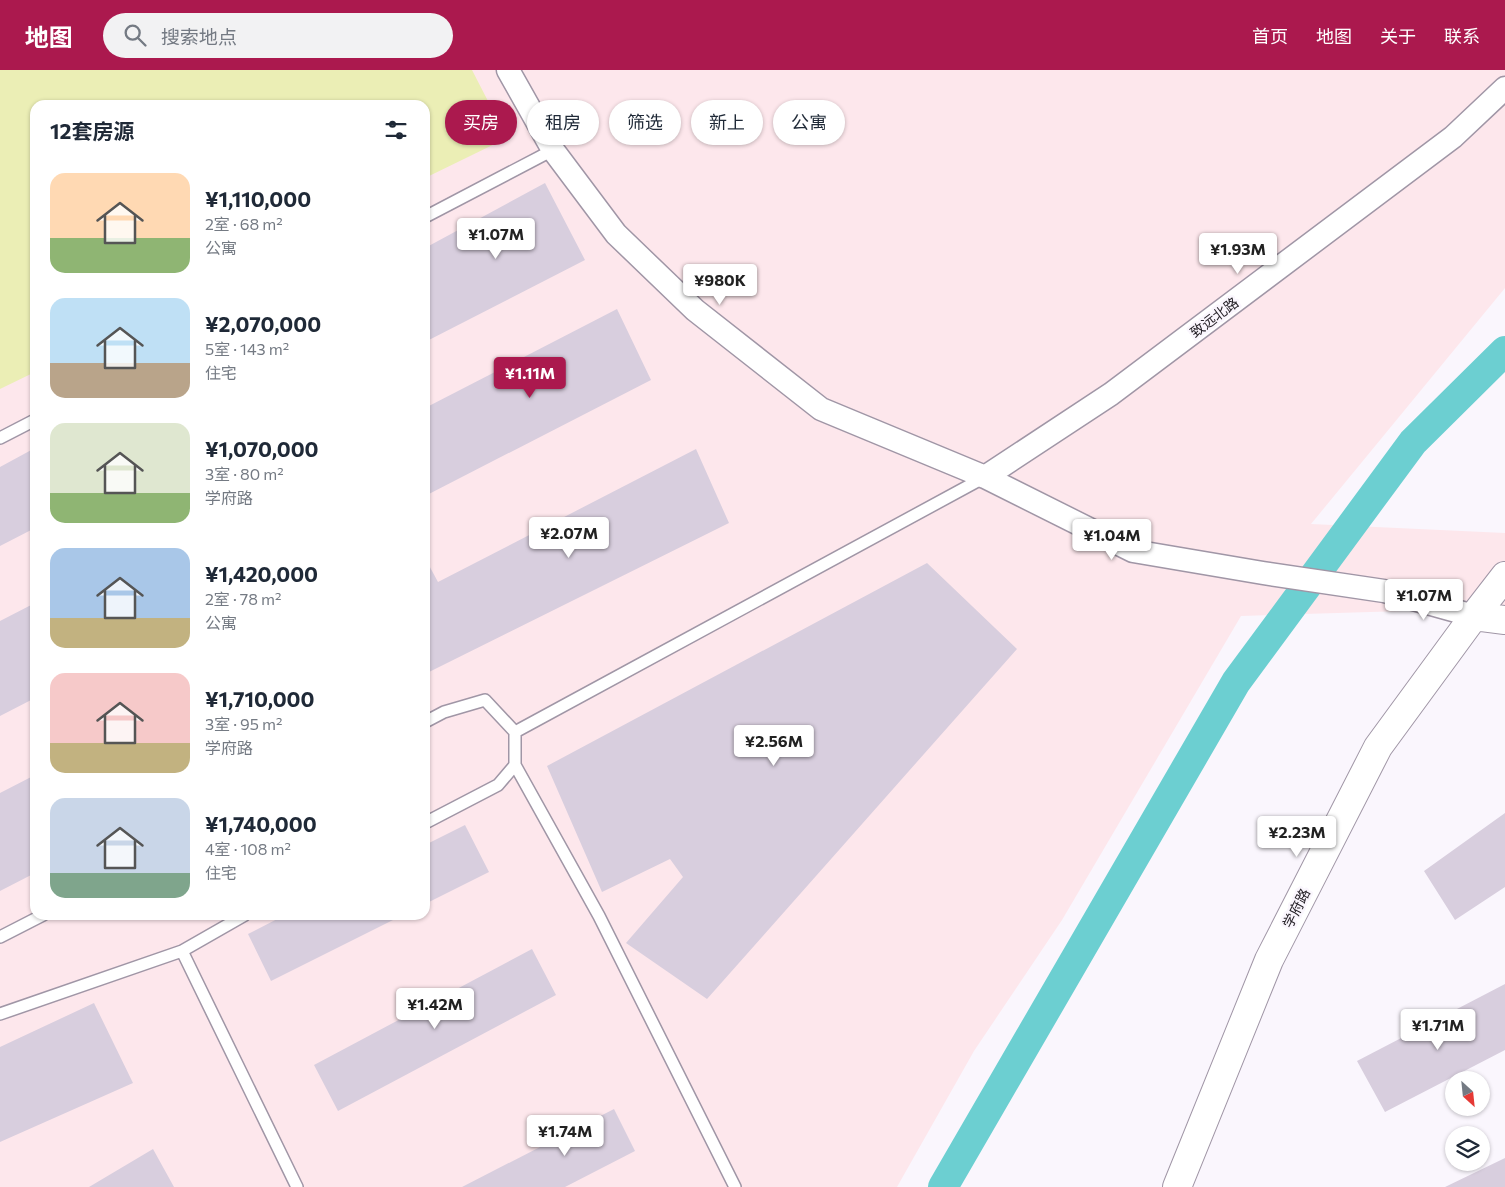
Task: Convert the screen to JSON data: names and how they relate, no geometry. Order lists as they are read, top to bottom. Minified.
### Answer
{"streets":{"street":["致远北路","学府路"]},"north":"bottom right","page":{"header":"地图","search":"搜索地点","nav":["首页","地图","关于","联系"],"chip":["买房","租房","筛选","新上","公寓"],"heading":"12套房源","list":[{"name":"¥1,110,000","note":"2室 · 68 m² · 公寓"},{"name":"¥2,070,000","note":"5室 · 143 m² · 住宅"},{"name":"¥1,070,000","note":"3室 · 80 m² · 学府路"},{"name":"¥1,420,000","note":"2室 · 78 m² · 公寓"},{"name":"¥1,710,000","note":"3室 · 95 m² · 学府路"},{"name":"¥1,740,000","note":"4室 · 108 m² · 住宅"}],"price":["¥1.07M","¥1.93M","¥980K","¥1.11M","¥2.07M","¥1.04M","¥1.07M","¥2.56M","¥2.23M","¥1.42M","¥1.71M","¥1.74M"]}}
